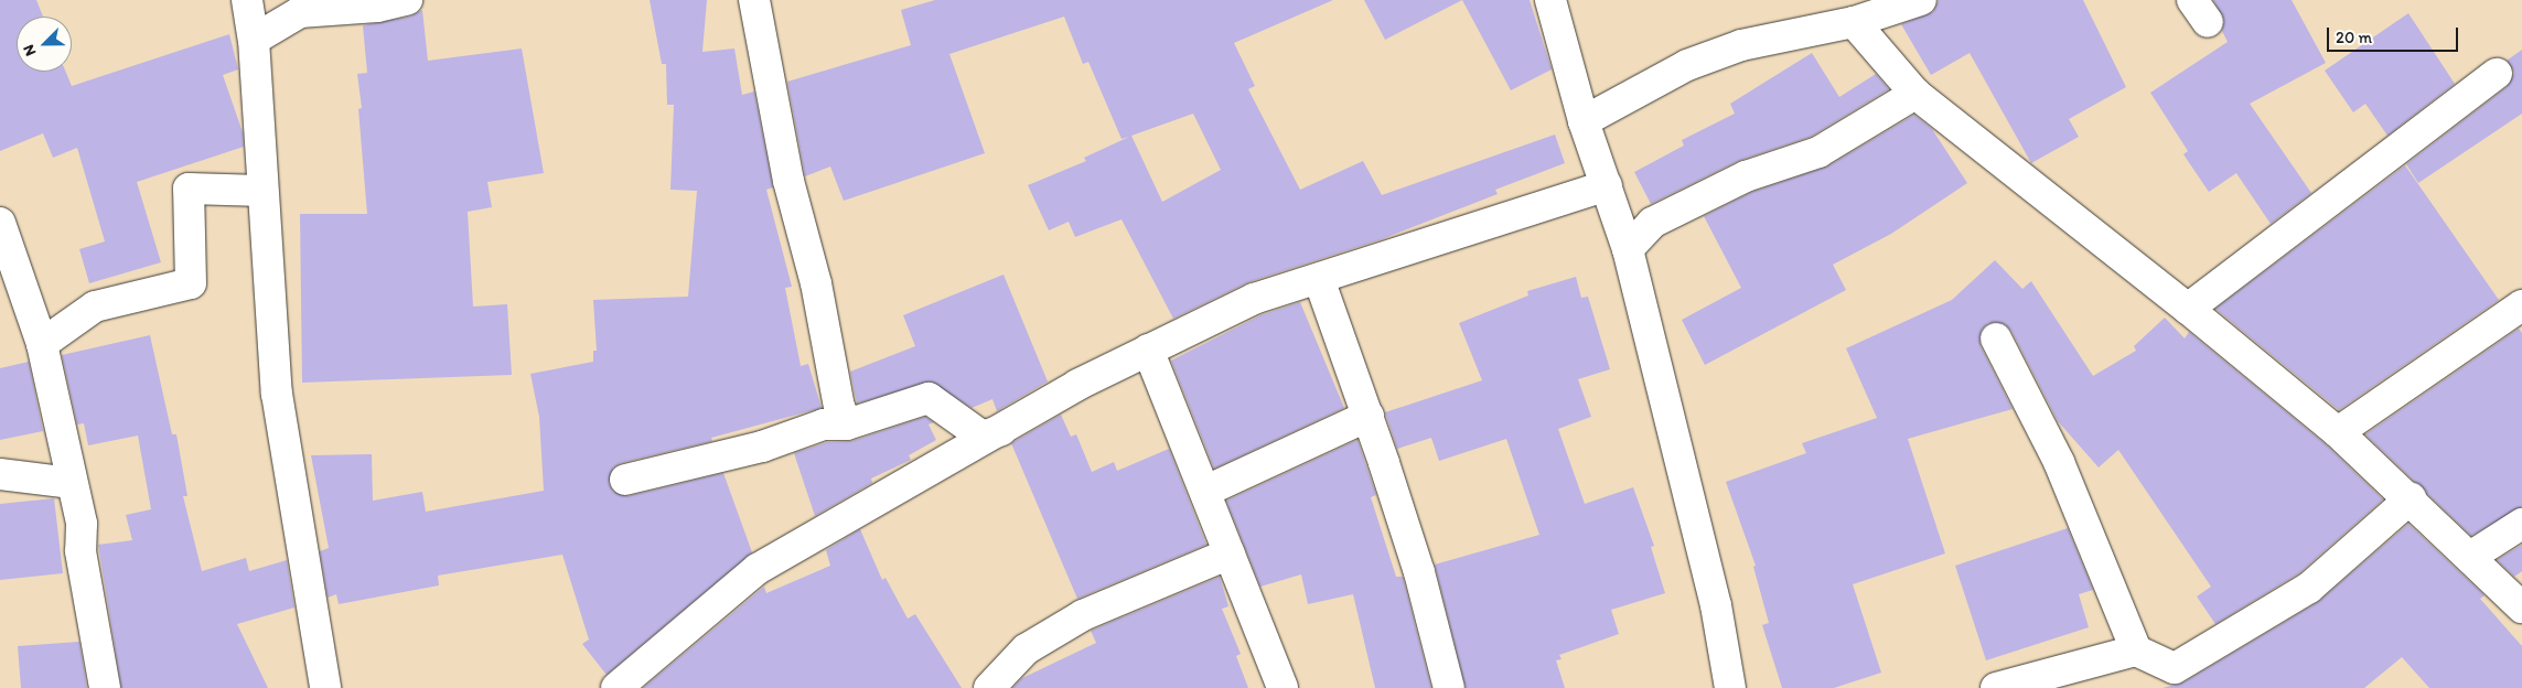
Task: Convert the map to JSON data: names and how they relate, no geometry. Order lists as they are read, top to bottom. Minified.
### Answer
{"scale_bar":"20 m","north":"bottom left"}
